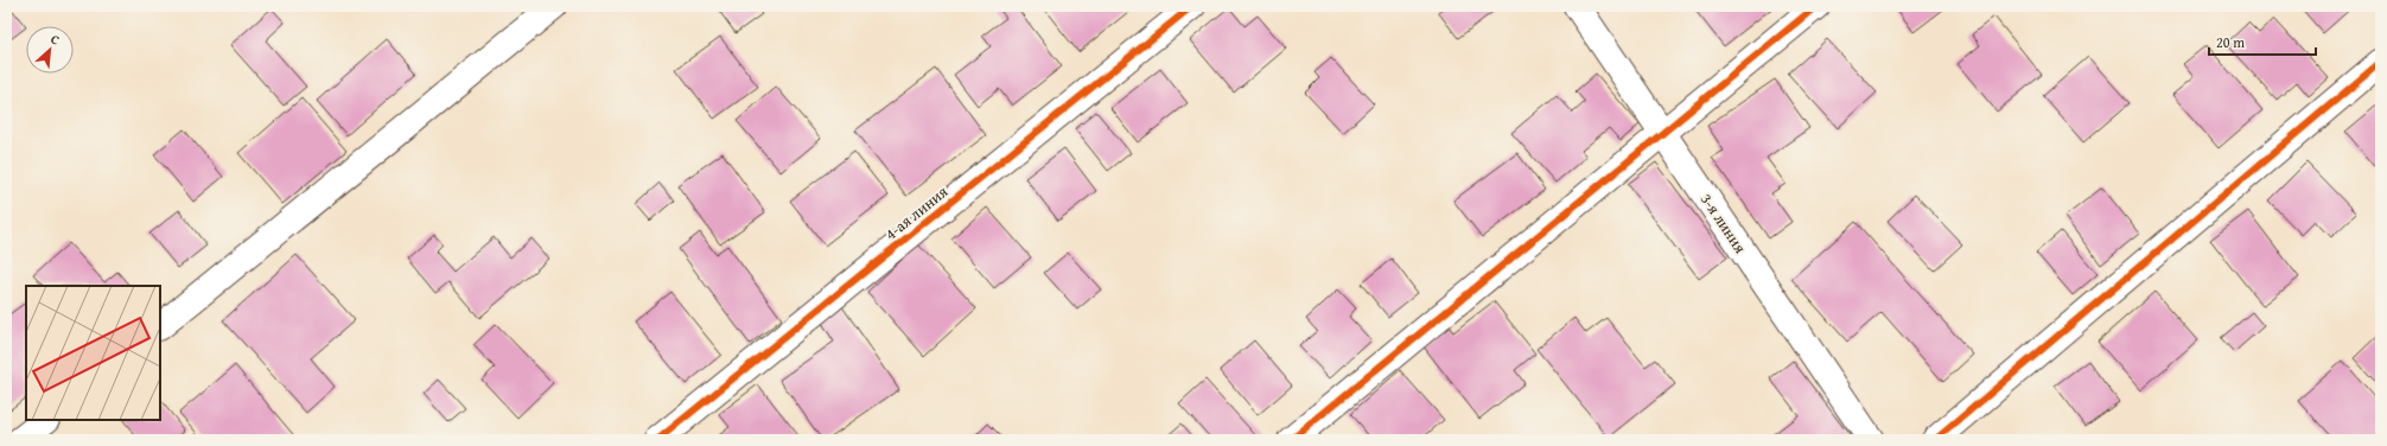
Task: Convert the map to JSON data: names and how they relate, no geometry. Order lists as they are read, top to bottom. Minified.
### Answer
{"streets":{"street":["4-ая линия","3-я линия"]},"scale_bar":"20 m","north":"top right"}
